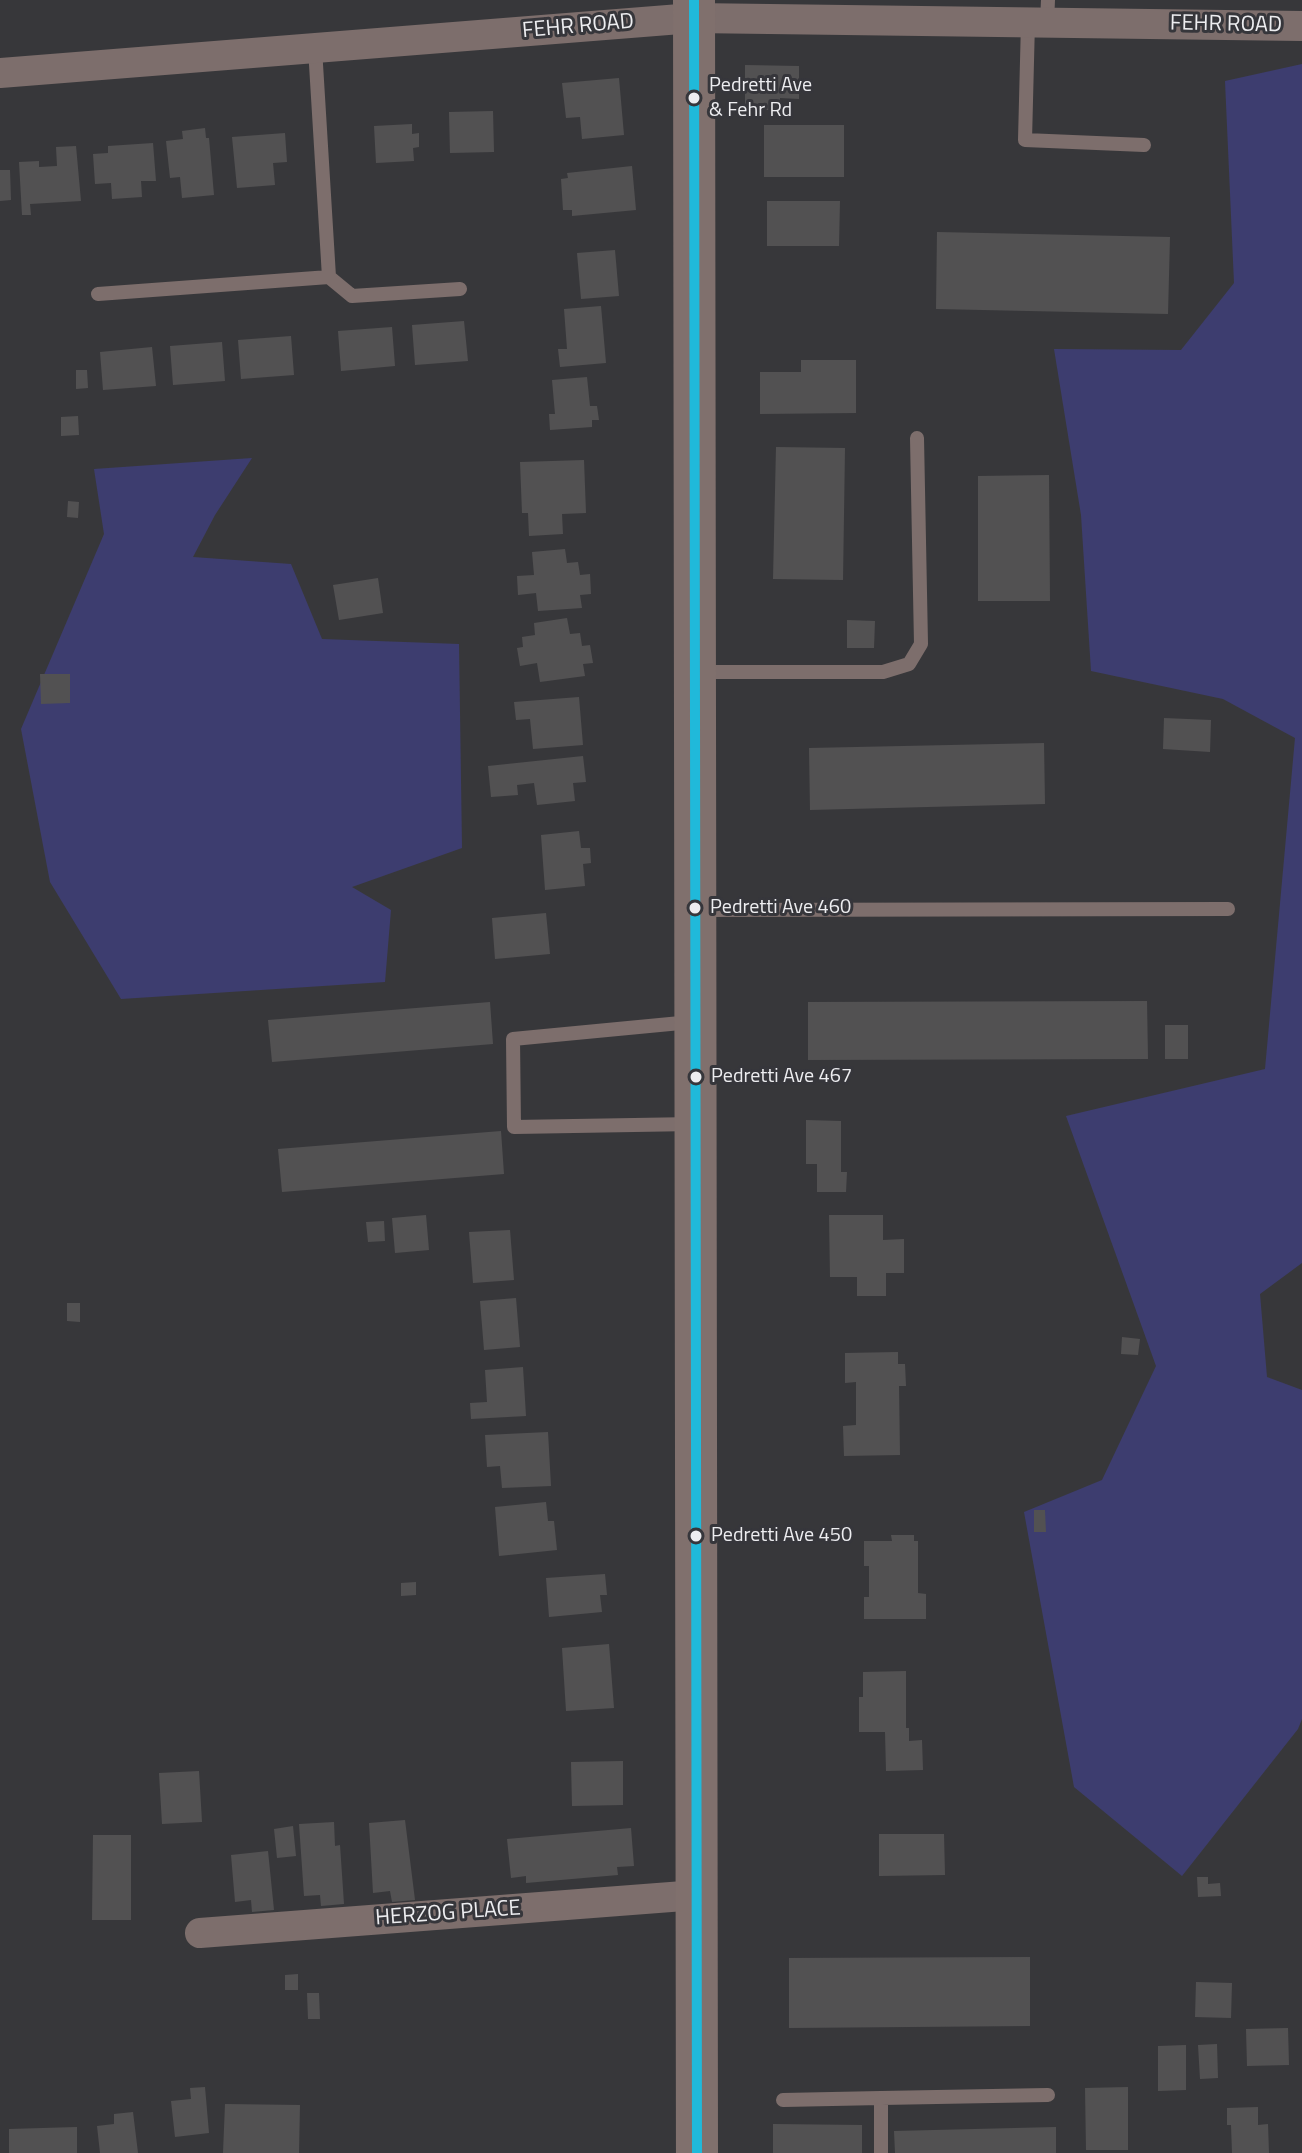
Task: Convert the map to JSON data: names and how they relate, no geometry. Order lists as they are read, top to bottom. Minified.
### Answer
{"streets":{"street":["FEHR ROAD","HERZOG PLACE"]},"places":["Pedretti Ave & Fehr Rd","Pedretti Ave 460","Pedretti Ave 467","Pedretti Ave 450"]}
